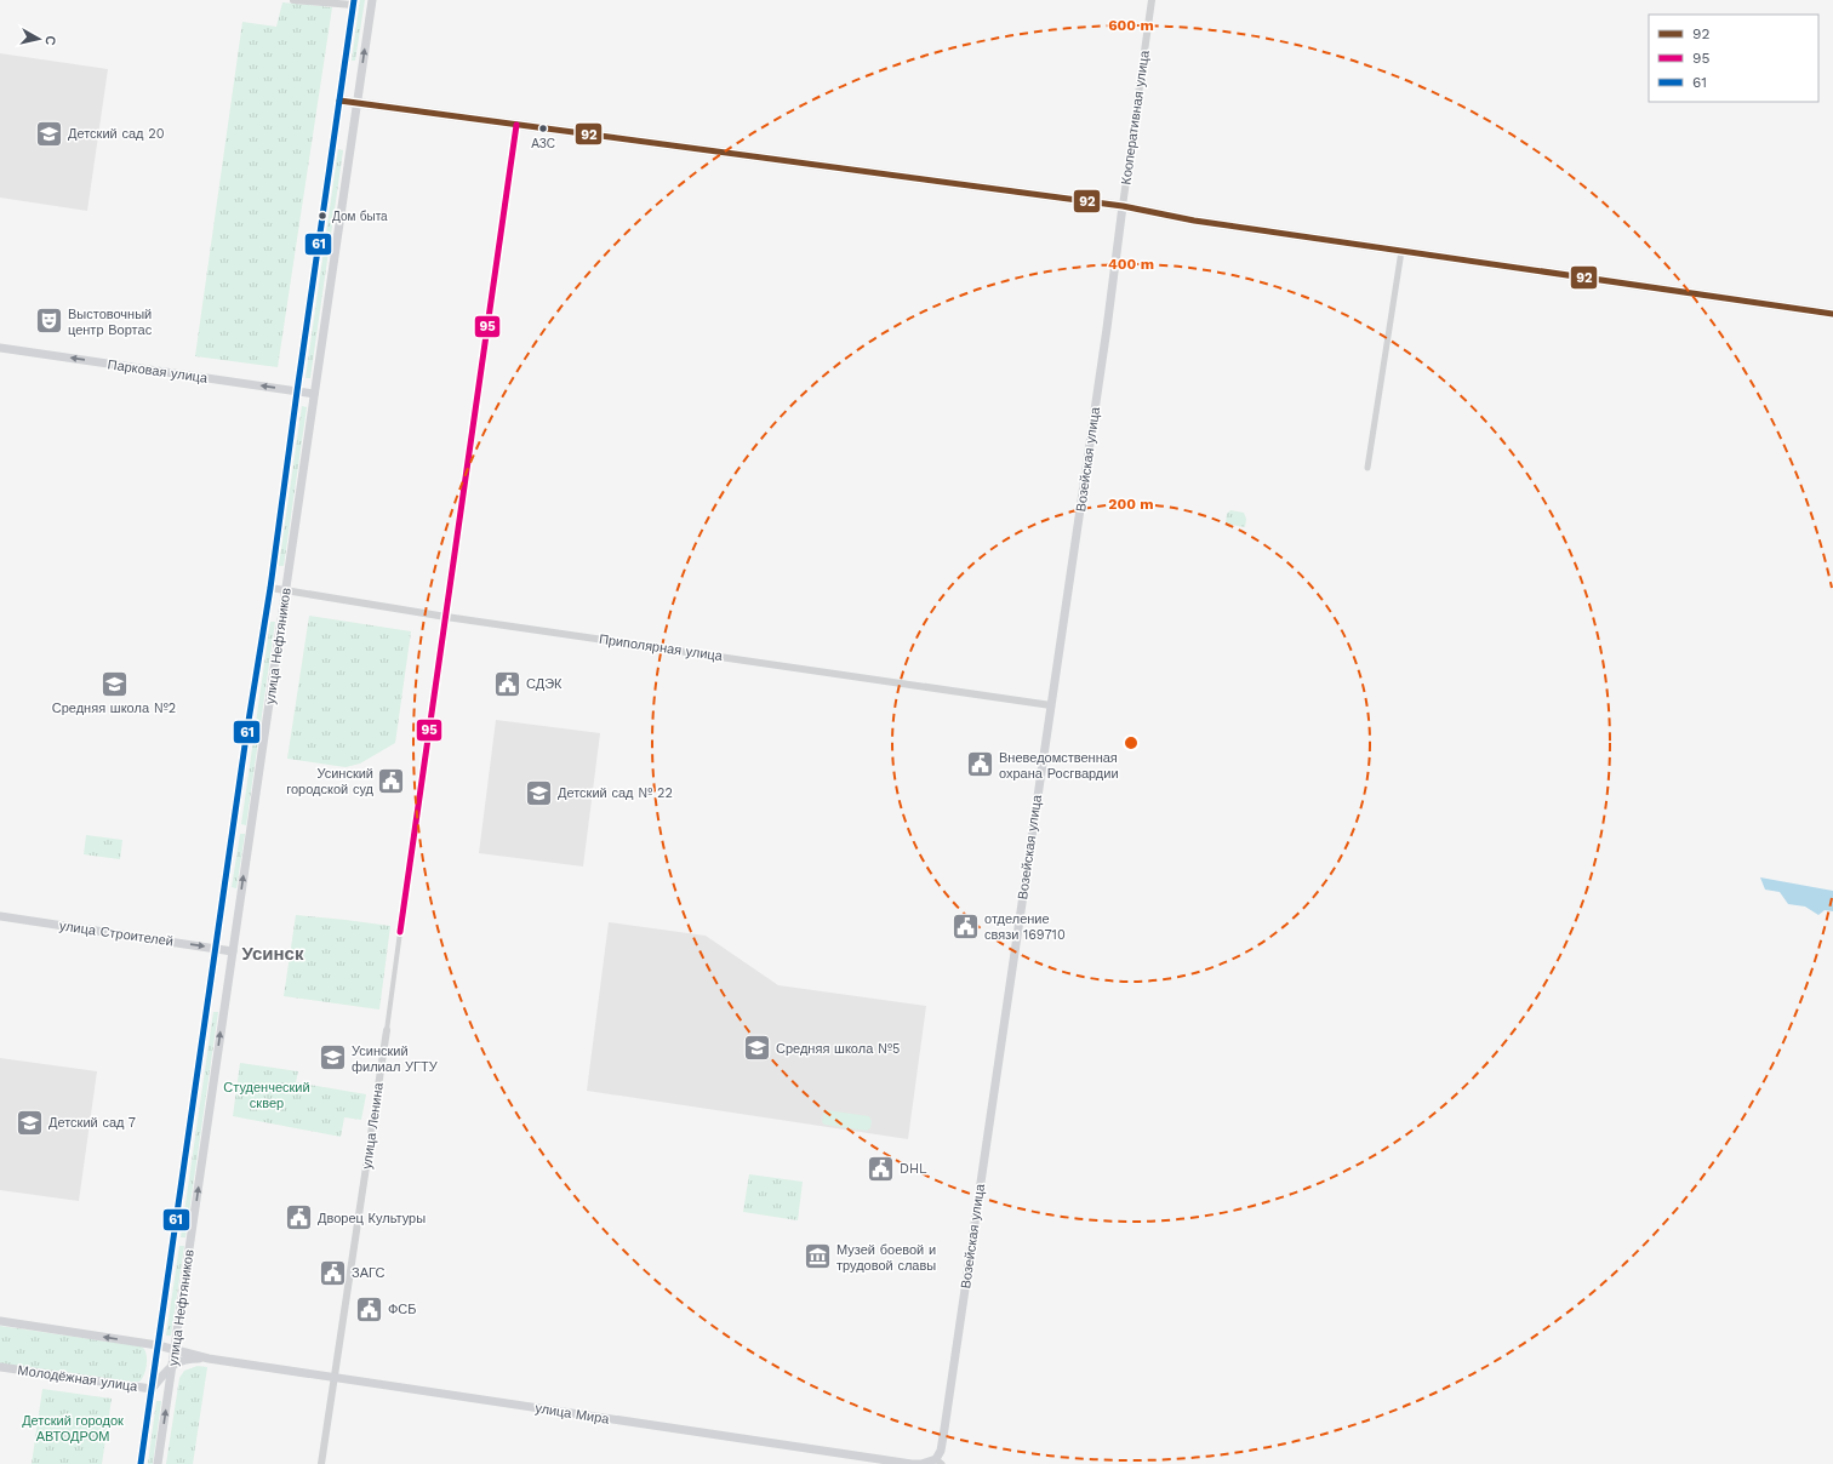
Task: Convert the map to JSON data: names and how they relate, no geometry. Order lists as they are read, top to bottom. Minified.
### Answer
{"streets":{"main road":["Парковая улица","Возейская улица","улица Нефтяников","улица Строителей","Молодёжная улица","улица Мира"],"street":["Кооперативная улица","Приполярная улица","улица Ленина"]},"crossings":[["Кооперативная улица","Возейская улица"],["Парковая улица","улица Нефтяников"],["Возейская улица","Приполярная улица"],["Возейская улица","улица Мира"],["улица Нефтяников","Приполярная улица"],["улица Нефтяников","улица Строителей"],["улица Нефтяников","Молодёжная улица"],["улица Нефтяников","улица Мира"],["Приполярная улица","улица Ленина"],["улица Ленина","улица Мира"],["Молодёжная улица","улица Мира"]],"one_way":["Парковая улица","улица Строителей"],"districts":["Усинск"],"parks":["Студенческий сквер","Детский городок АВТОДРОМ"],"places":{"other":["АЗС","Дом быта"],"school or university":["Детский сад 20","Средняя школа №2","Детский сад № 22","Средняя школа №5","Усинский филиал УГТУ","Детский сад 7"],"theatre":["Выстовочный центр Вортас"],"public building":["СДЭК","Вневедомственная охрана Росгвардии","Усинский городской суд","отделение связи 169710","DHL","Дворец Культуры","ЗАГС","ФСБ"],"museum":["Музей боевой и трудовой славы"]},"lines":["transit line 61","transit line 92","transit line 95"],"legend":["92","95","61"],"north":"right","rings":["600 m","400 m","200 m"]}
